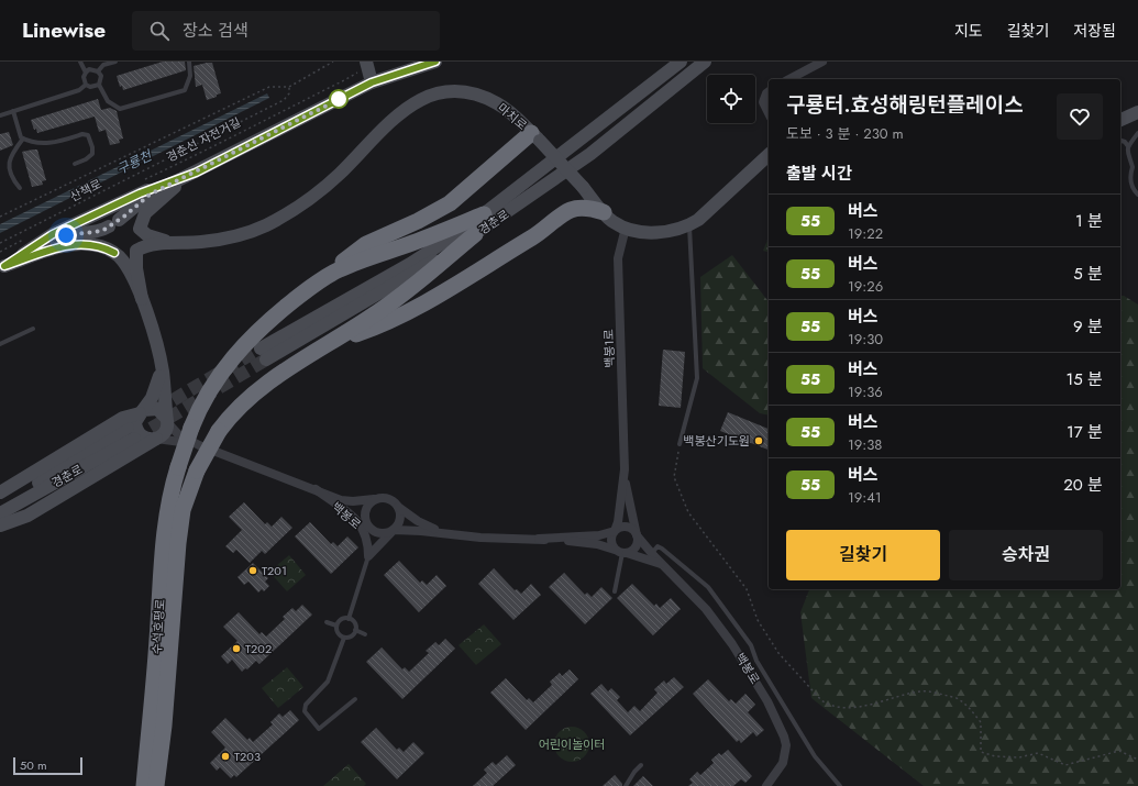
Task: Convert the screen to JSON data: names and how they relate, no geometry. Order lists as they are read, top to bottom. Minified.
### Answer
{"streets":{"highway":["수석호평로"],"street":["마치로","경춘로","백봉1로","백봉로"],"path":["경춘선 자전거길","산책로"]},"crossings":[["마치로","백봉1로"],["백봉1로","백봉로"]],"water":["구룡천"],"parks":["어린이놀이터"],"places":["백봉산기도원","T201","T202","T203"],"lines":["bus line 55"],"scale_bar":"50 m","page":{"header":"Linewise","search":"장소 검색","nav":["지도","길찾기","저장됨"],"heading":[["구룡터.효성해링턴플레이스","도보 · 3 분 · 230 m"],"출발 시간"],"list":[{"mark":"55","name":"버스","note":"19:22","value":"1 분"},{"mark":"55","name":"버스","note":"19:26","value":"5 분"},{"mark":"55","name":"버스","note":"19:30","value":"9 분"},{"mark":"55","name":"버스","note":"19:36","value":"15 분"},{"mark":"55","name":"버스","note":"19:38","value":"17 분"},{"mark":"55","name":"버스","note":"19:41","value":"20 분"}],"buttons":["길찾기","승차권"],"scale":"50 m"}}
